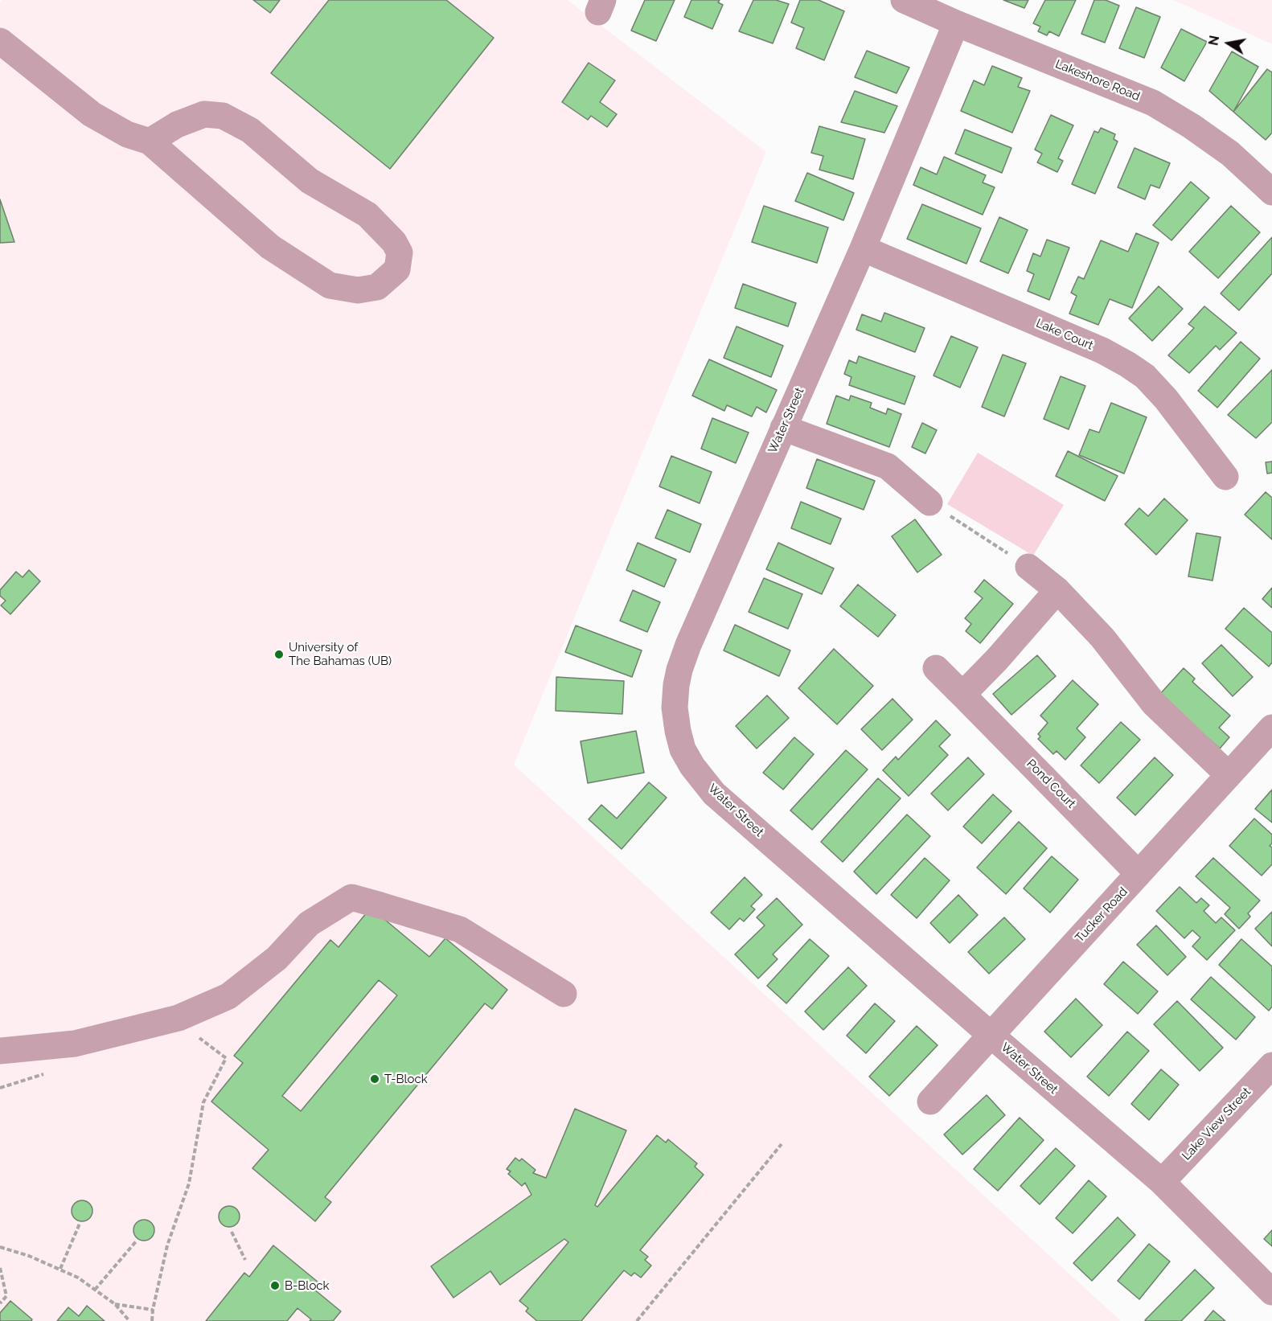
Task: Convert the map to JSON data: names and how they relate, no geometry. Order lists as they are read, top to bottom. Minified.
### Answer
{"streets":{"street":["Lakeshore Road","Lake Court","Water Street","Pond Court","Tucker Road","Lake View Street"]},"crossings":[["Lakeshore Road","Water Street"],["Lake Court","Water Street"],["Water Street","Tucker Road"],["Water Street","Lake View Street"],["Pond Court","Tucker Road"]],"places":["University of The Bahamas (UB)","T-Block","B-Block"],"north":"left"}
